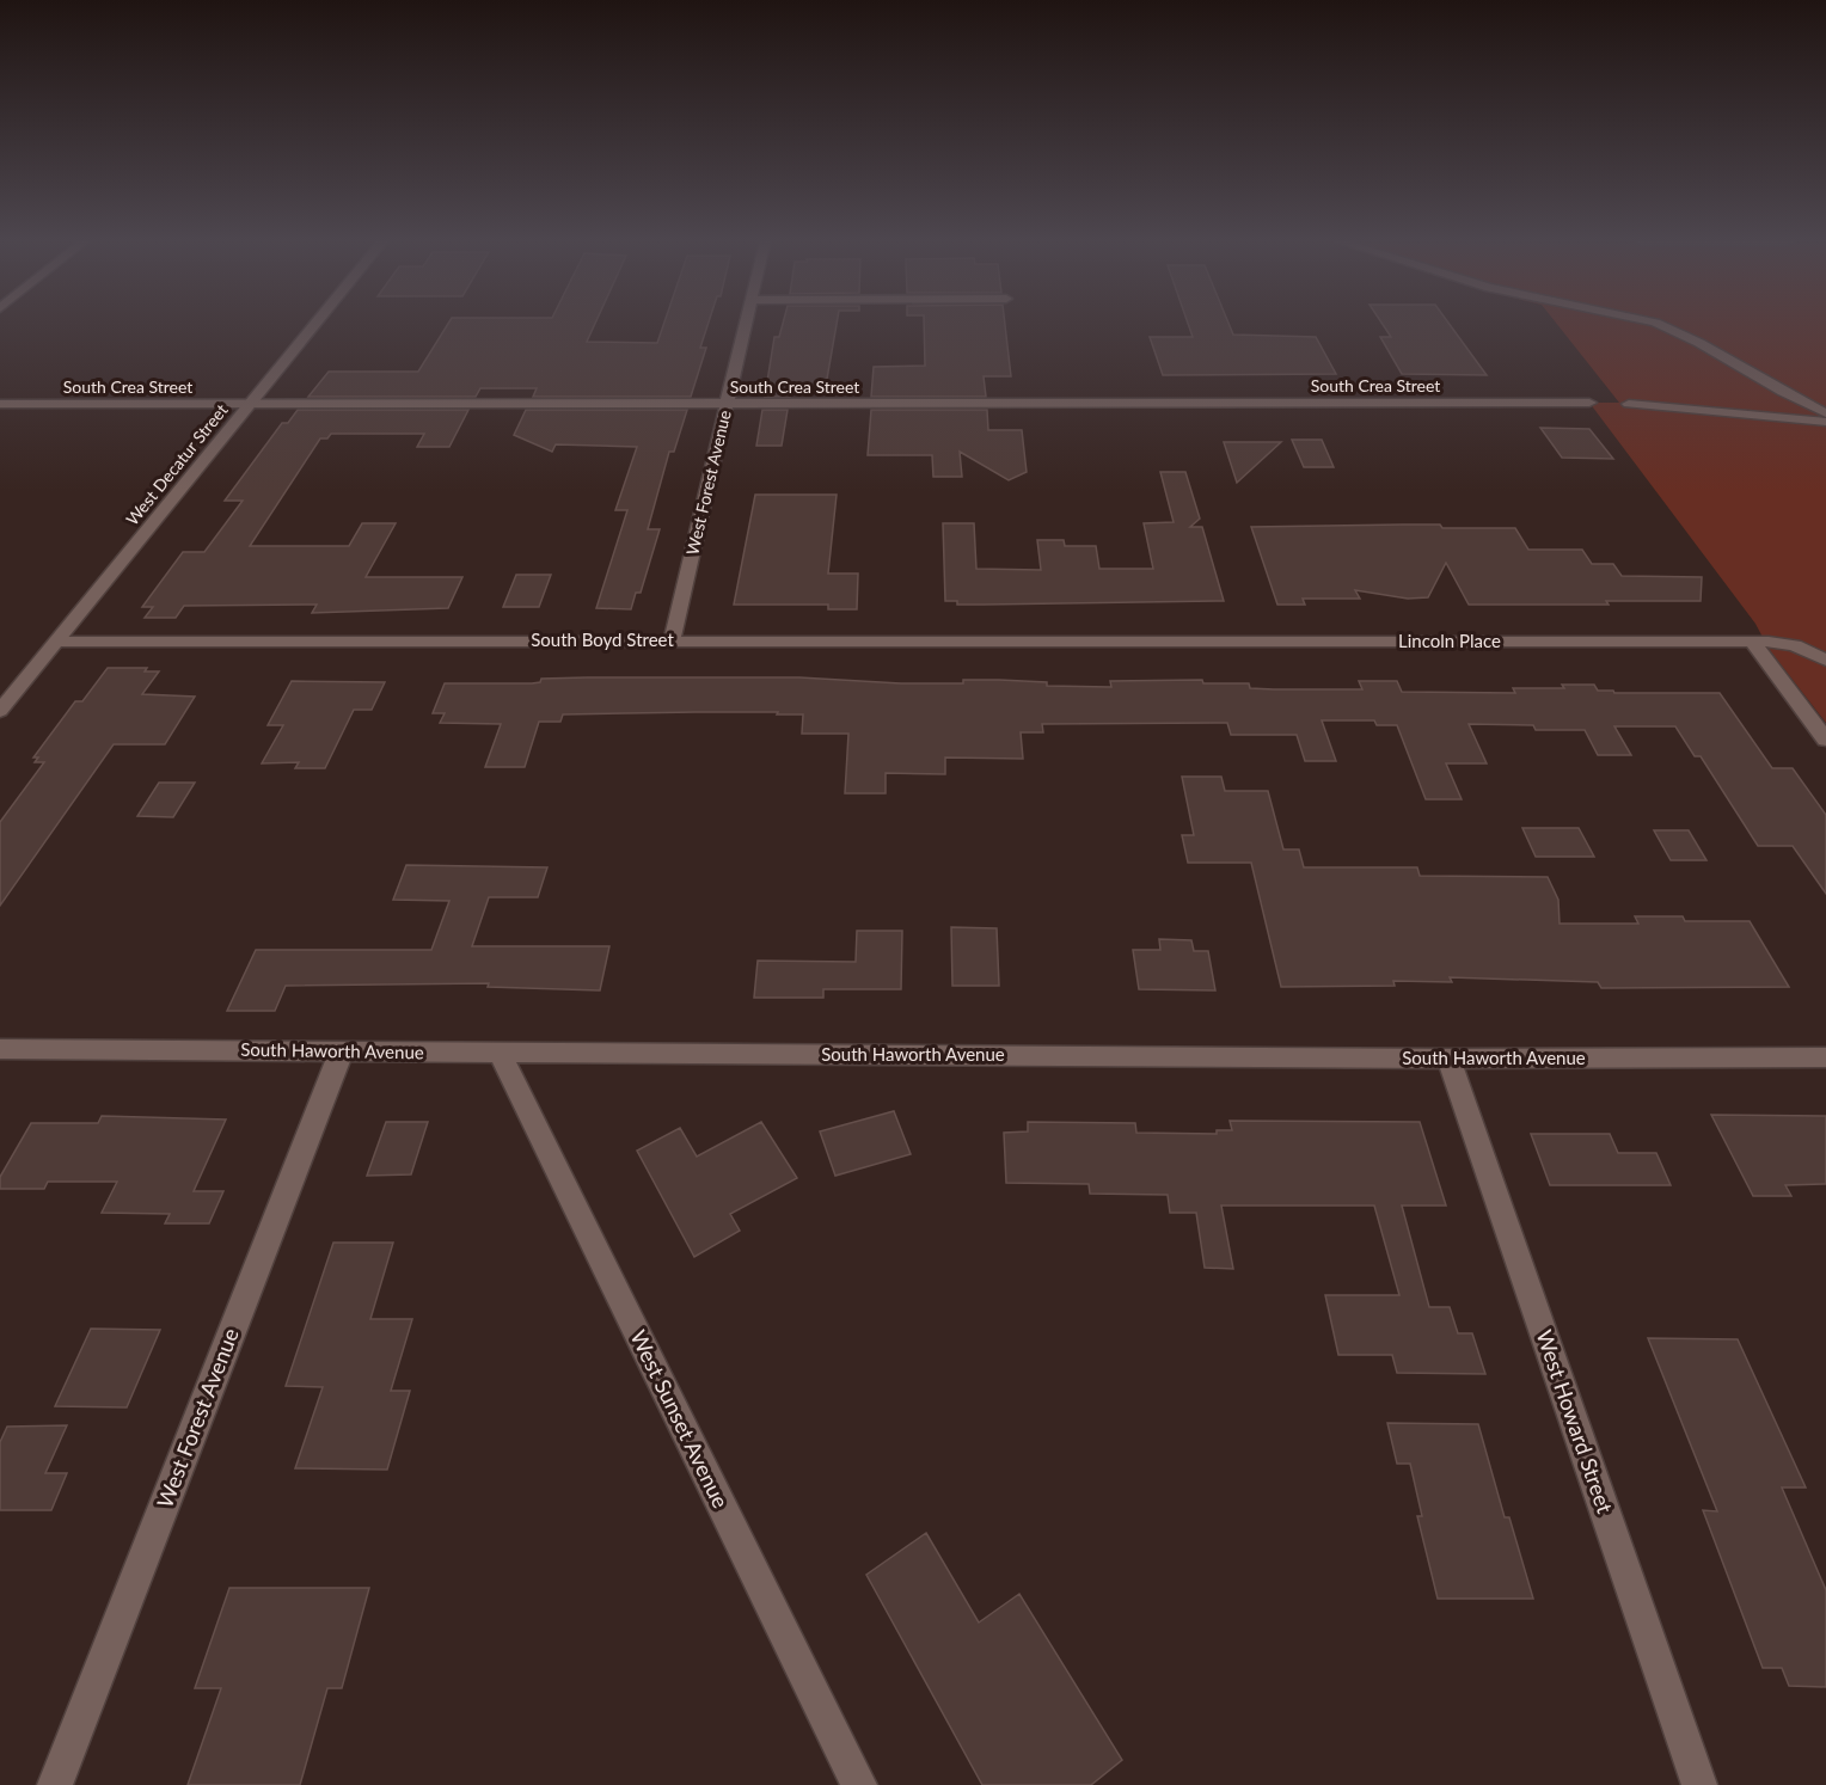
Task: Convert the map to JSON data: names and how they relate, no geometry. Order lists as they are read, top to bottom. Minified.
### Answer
{"streets":{"street":["South Crea Street","West Decatur Street","West Forest Avenue","South Boyd Street","Lincoln Place","South Haworth Avenue","West Sunset Avenue","West Howard Street"]},"crossings":[["South Crea Street","West Decatur Street"],["South Crea Street","West Forest Avenue"],["West Decatur Street","South Boyd Street"],["West Forest Avenue","South Boyd Street"],["West Forest Avenue","South Haworth Avenue"],["South Boyd Street","Lincoln Place"],["South Haworth Avenue","West Sunset Avenue"],["South Haworth Avenue","West Howard Street"]]}
